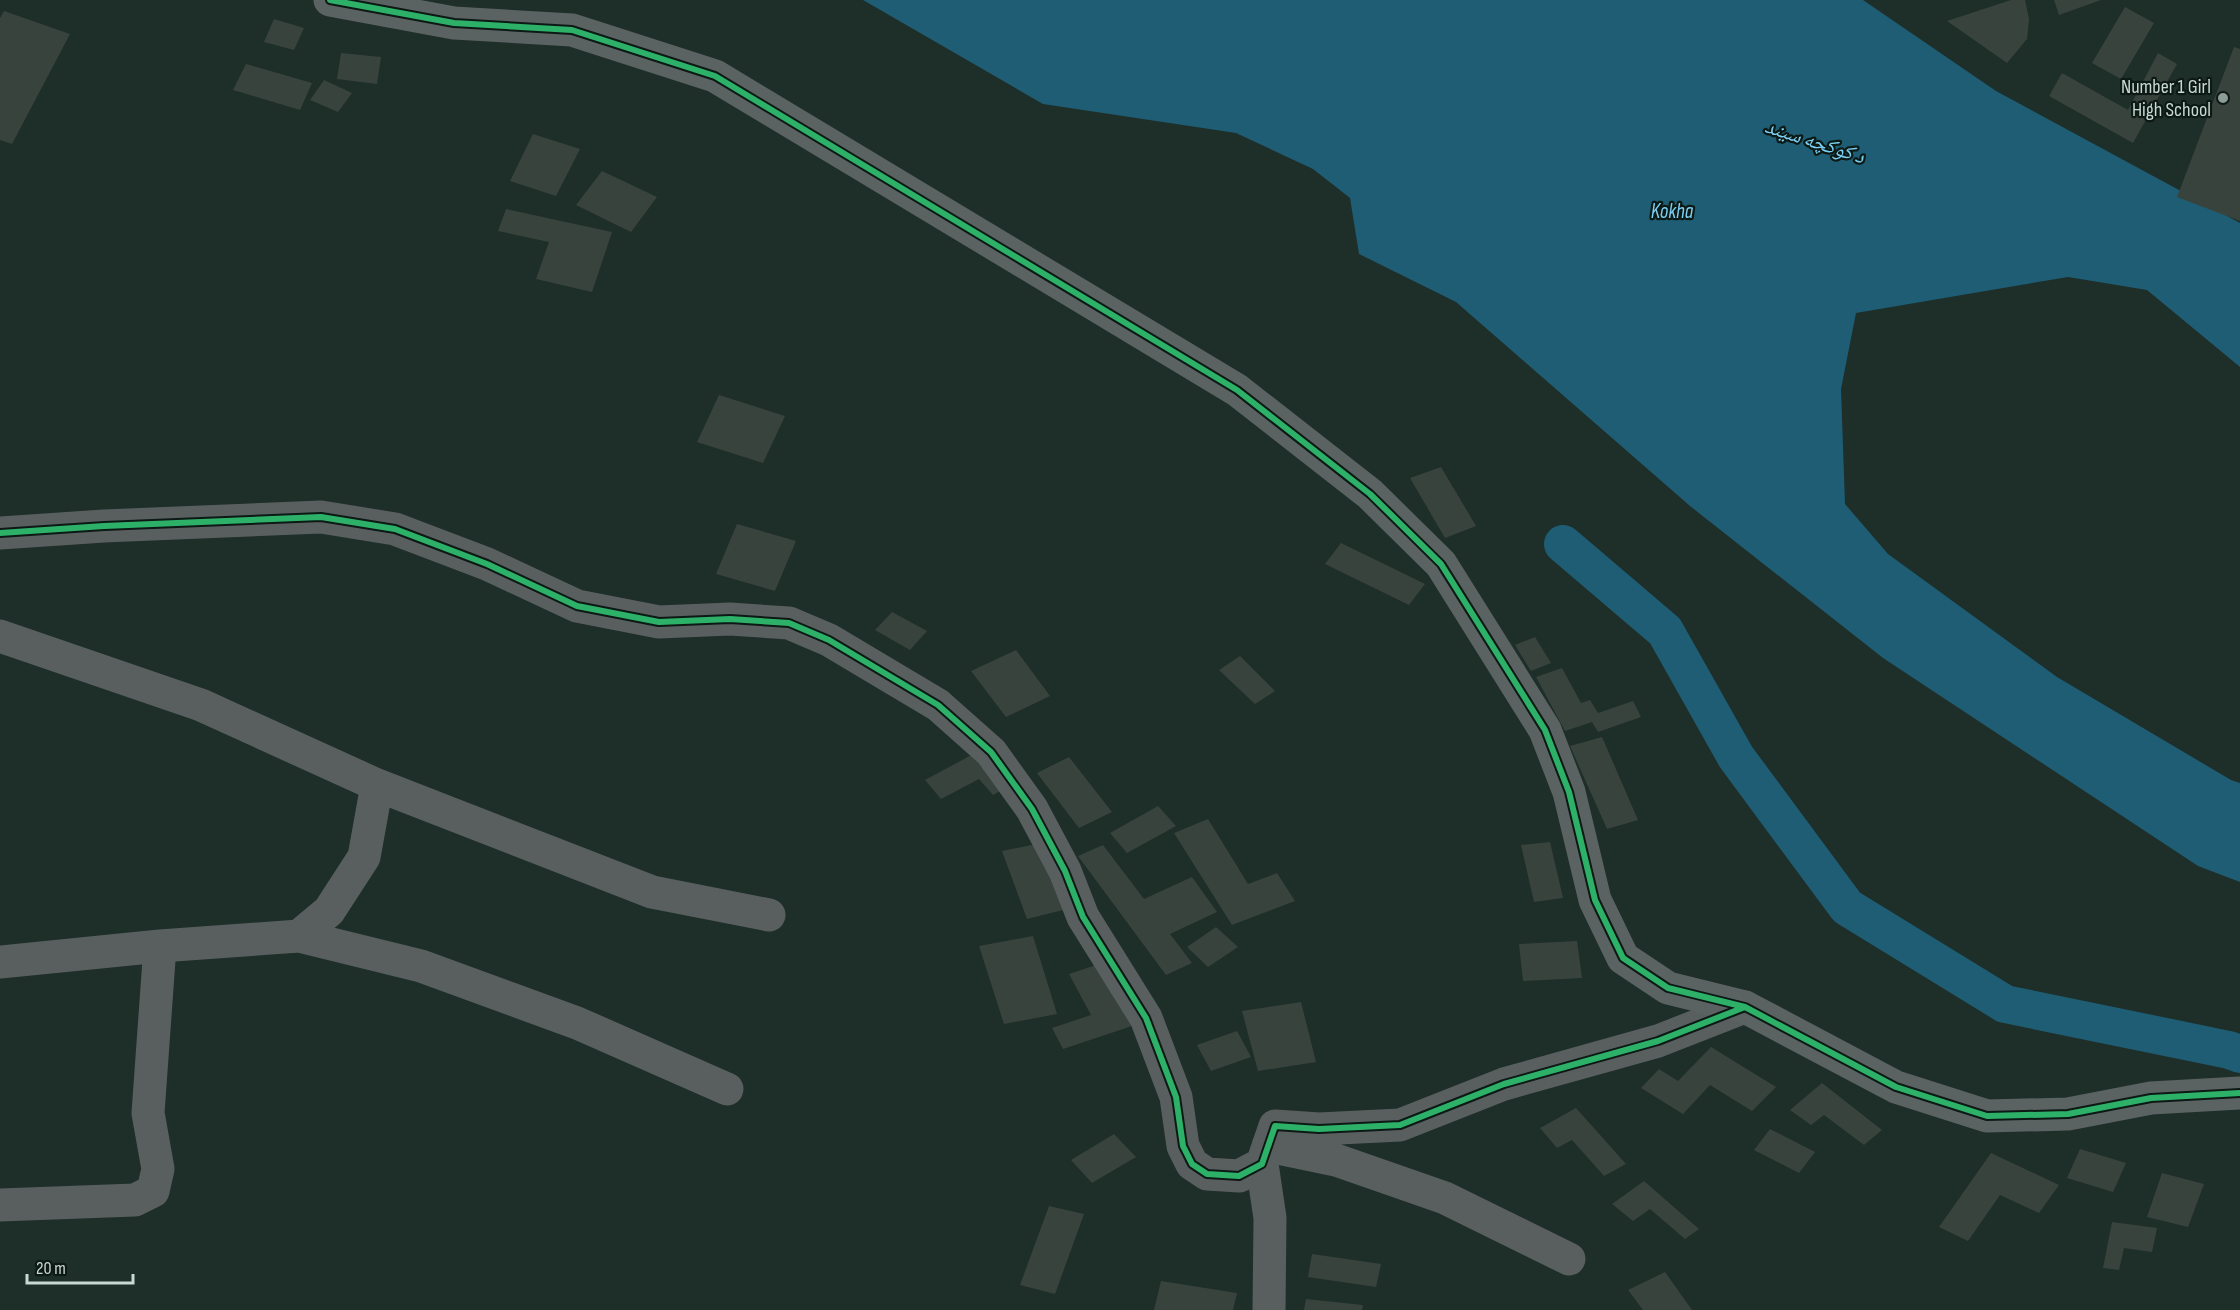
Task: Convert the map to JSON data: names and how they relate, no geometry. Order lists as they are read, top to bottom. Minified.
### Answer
{"water":["د کوکچه سیند","Kokha"],"places":["Number 1 Girl High School"],"scale_bar":"20 m"}
